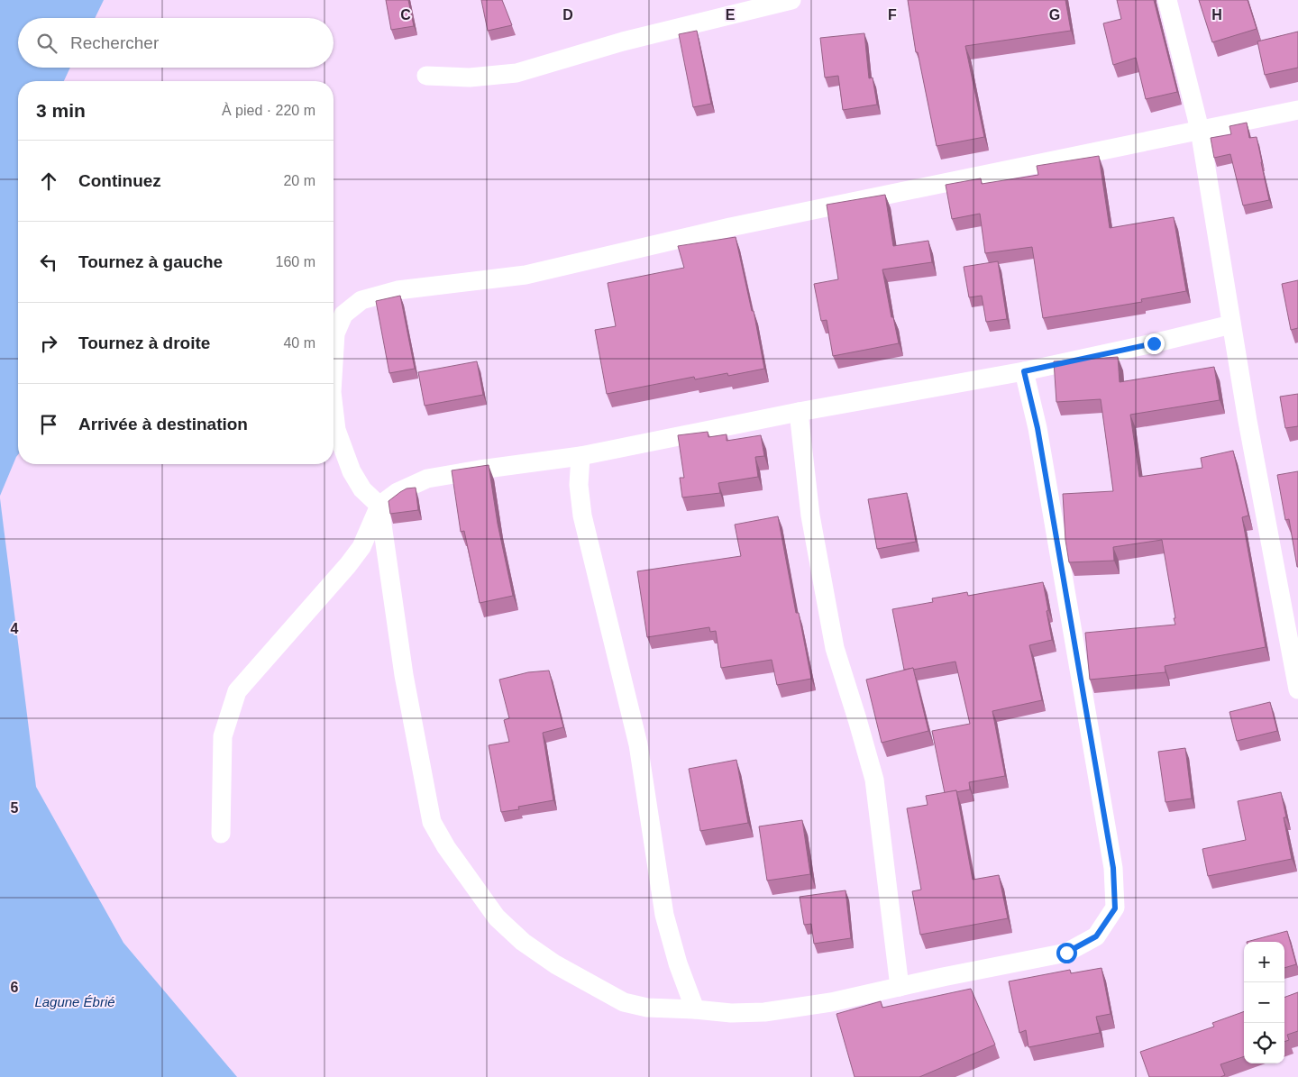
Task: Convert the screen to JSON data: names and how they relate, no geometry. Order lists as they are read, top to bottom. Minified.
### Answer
{"water":["Lagune Ébrié"],"page":{"search":"Rechercher","heading":["3 min","À pied · 220 m"],"list":[["Continuez","20 m"],["Tournez à gauche","160 m"],["Tournez à droite","40 m"],"Arrivée à destination"],"map_buttons":["+","−"]},"grid":{"columns":["C","D","E","F","G","H"],"rows":["4","5","6"]}}
